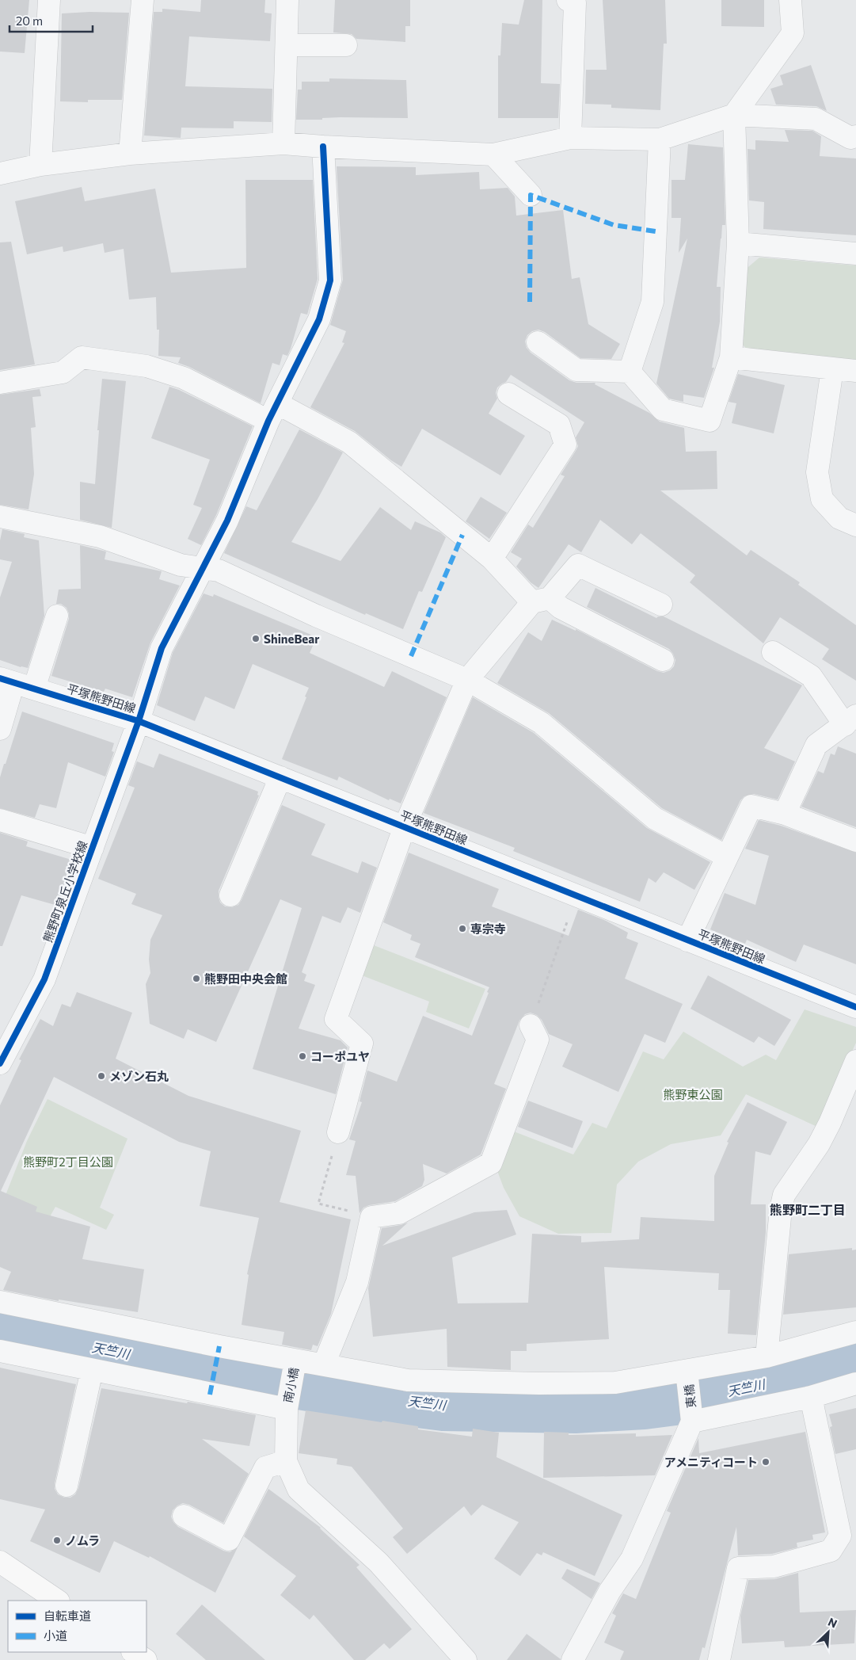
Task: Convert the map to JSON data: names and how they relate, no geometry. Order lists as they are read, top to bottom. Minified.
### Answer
{"streets":{"street":["平塚熊野田線","熊野町泉丘小学校線","南小橋","東橋"]},"crossings":[["平塚熊野田線","熊野町泉丘小学校線"]],"districts":["熊野町二丁目"],"water":["天竺川"],"parks":["熊野東公園","熊野町2丁目公園"],"places":["ShineBear","専宗寺","熊野田中央会館","コーポユヤ","メゾン石丸","アメニティコート","ノムラ"],"legend":["自転車道","小道"],"scale_bar":"20 m","north":"top right"}
